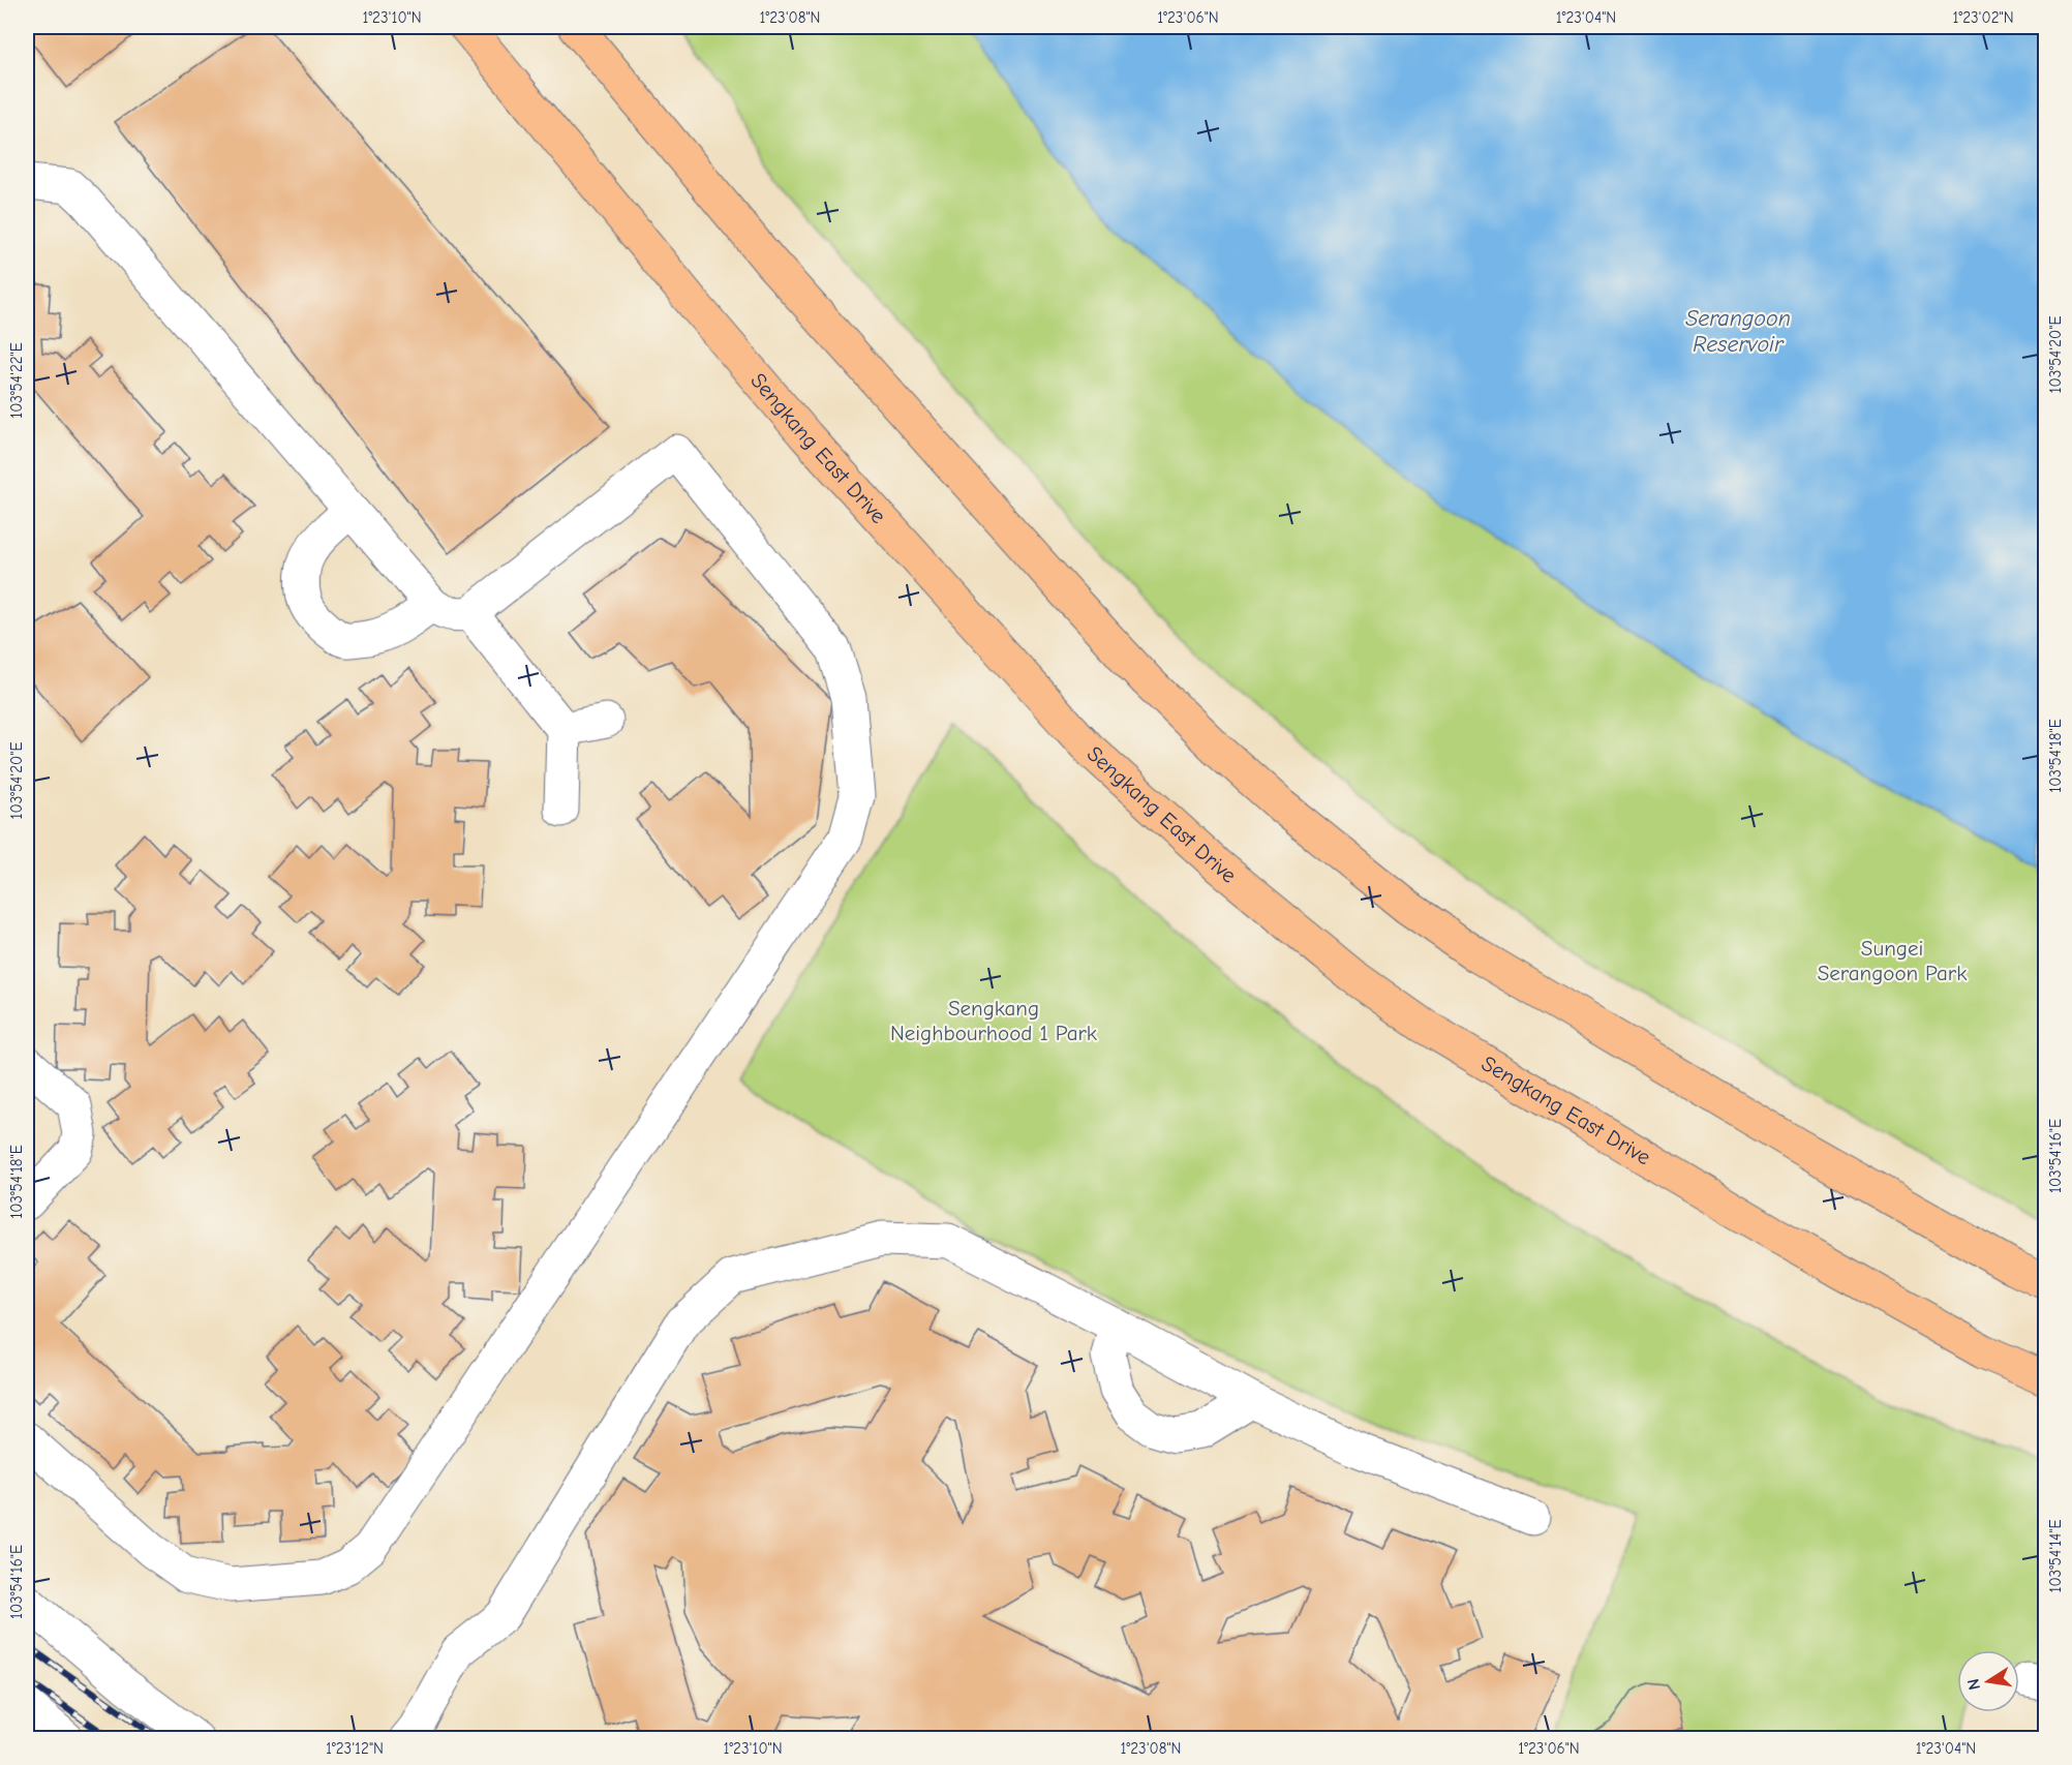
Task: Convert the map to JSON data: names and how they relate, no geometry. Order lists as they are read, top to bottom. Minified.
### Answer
{"streets":{"main road":["Sengkang East Drive"]},"water":["Serangoon Reservoir"],"parks":["Sungei Serangoon Park","Sengkang Neighbourhood 1 Park"],"north":"left","coordinates":["1°23'10\"N","1°23'08\"N","1°23'06\"N","1°23'04\"N","1°23'02\"N","103°54'20\"E","103°54'22\"E","103°54'18\"E","103°54'16\"E","103°54'14\"E","1°23'12\"N"]}
